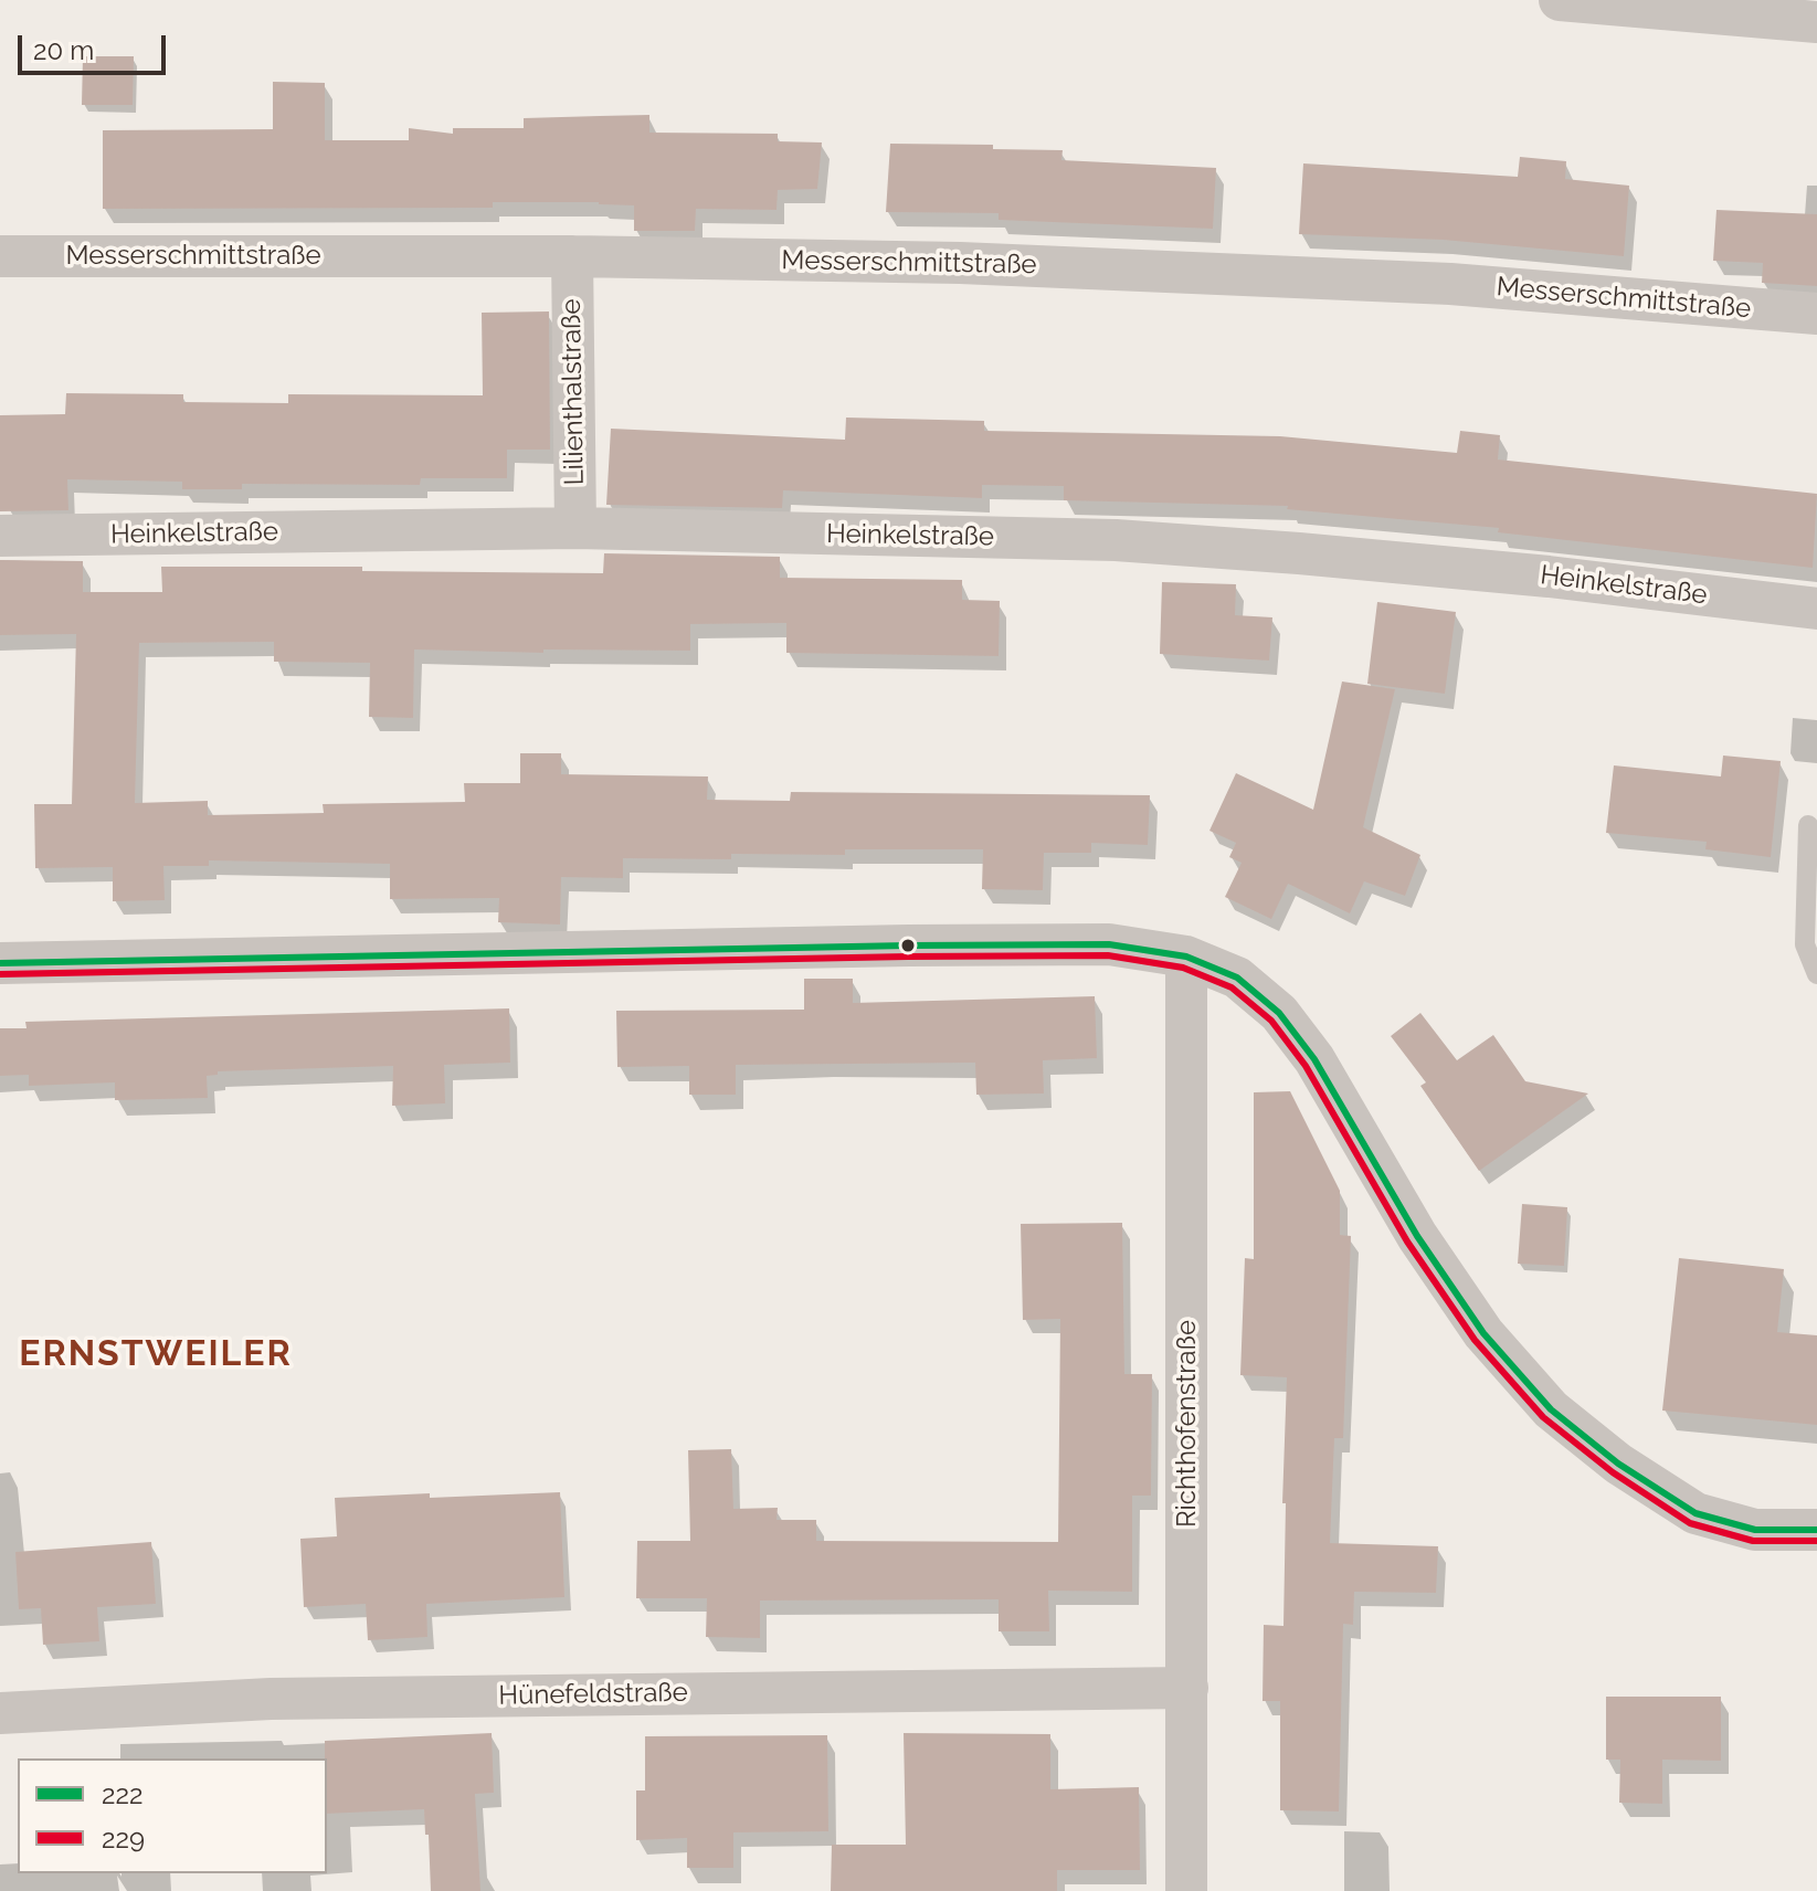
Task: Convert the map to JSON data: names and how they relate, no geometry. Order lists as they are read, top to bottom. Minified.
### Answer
{"streets":{"street":["Messerschmittstraße","Lilienthalstraße","Heinkelstraße","Richthofenstraße","Hünefeldstraße"]},"crossings":[["Messerschmittstraße","Lilienthalstraße"],["Lilienthalstraße","Heinkelstraße"],["Richthofenstraße","Hünefeldstraße"]],"districts":["ERNSTWEILER"],"lines":["transit line 222","transit line 229"],"legend":["222","229"],"scale_bar":"20 m"}
